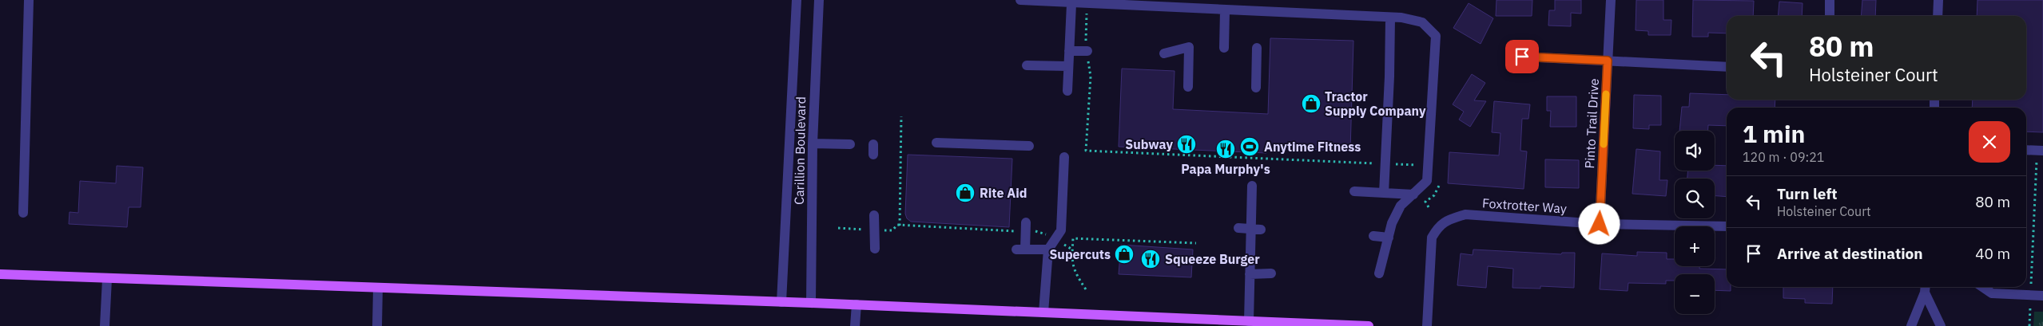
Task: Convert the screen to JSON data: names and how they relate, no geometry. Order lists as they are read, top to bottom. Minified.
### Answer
{"streets":{"street":["Pinto Trail Drive","Carillion Boulevard","Foxtrotter Way"]},"crossings":[["Pinto Trail Drive","Foxtrotter Way"]],"places":{"shop":["Tractor Supply Company","Rite Aid","Supercuts"],"restaurant":["Subway","Papa Murphy's","Squeeze Burger"],"sports":["Anytime Fitness"]},"page":{"turn":["80 m","Holsteiner Court"],"heading":["1 min","120 m · 09:21"],"map_buttons":["+","−"],"list":[{"name":"Turn left","note":"Holsteiner Court","value":"80 m"},{"name":"Arrive at destination","value":"40 m"}]}}
